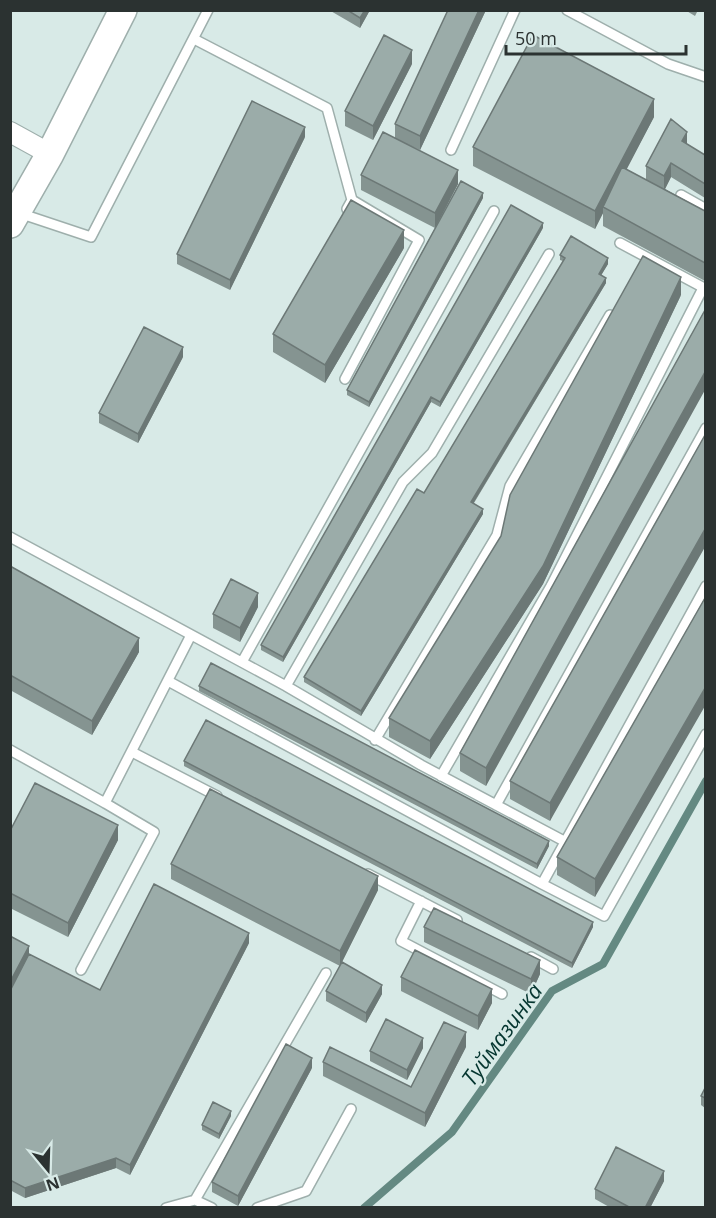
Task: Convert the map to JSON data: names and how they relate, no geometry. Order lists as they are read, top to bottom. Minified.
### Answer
{"water":["Туймазинка"],"scale_bar":"50 m","north":"bottom"}
